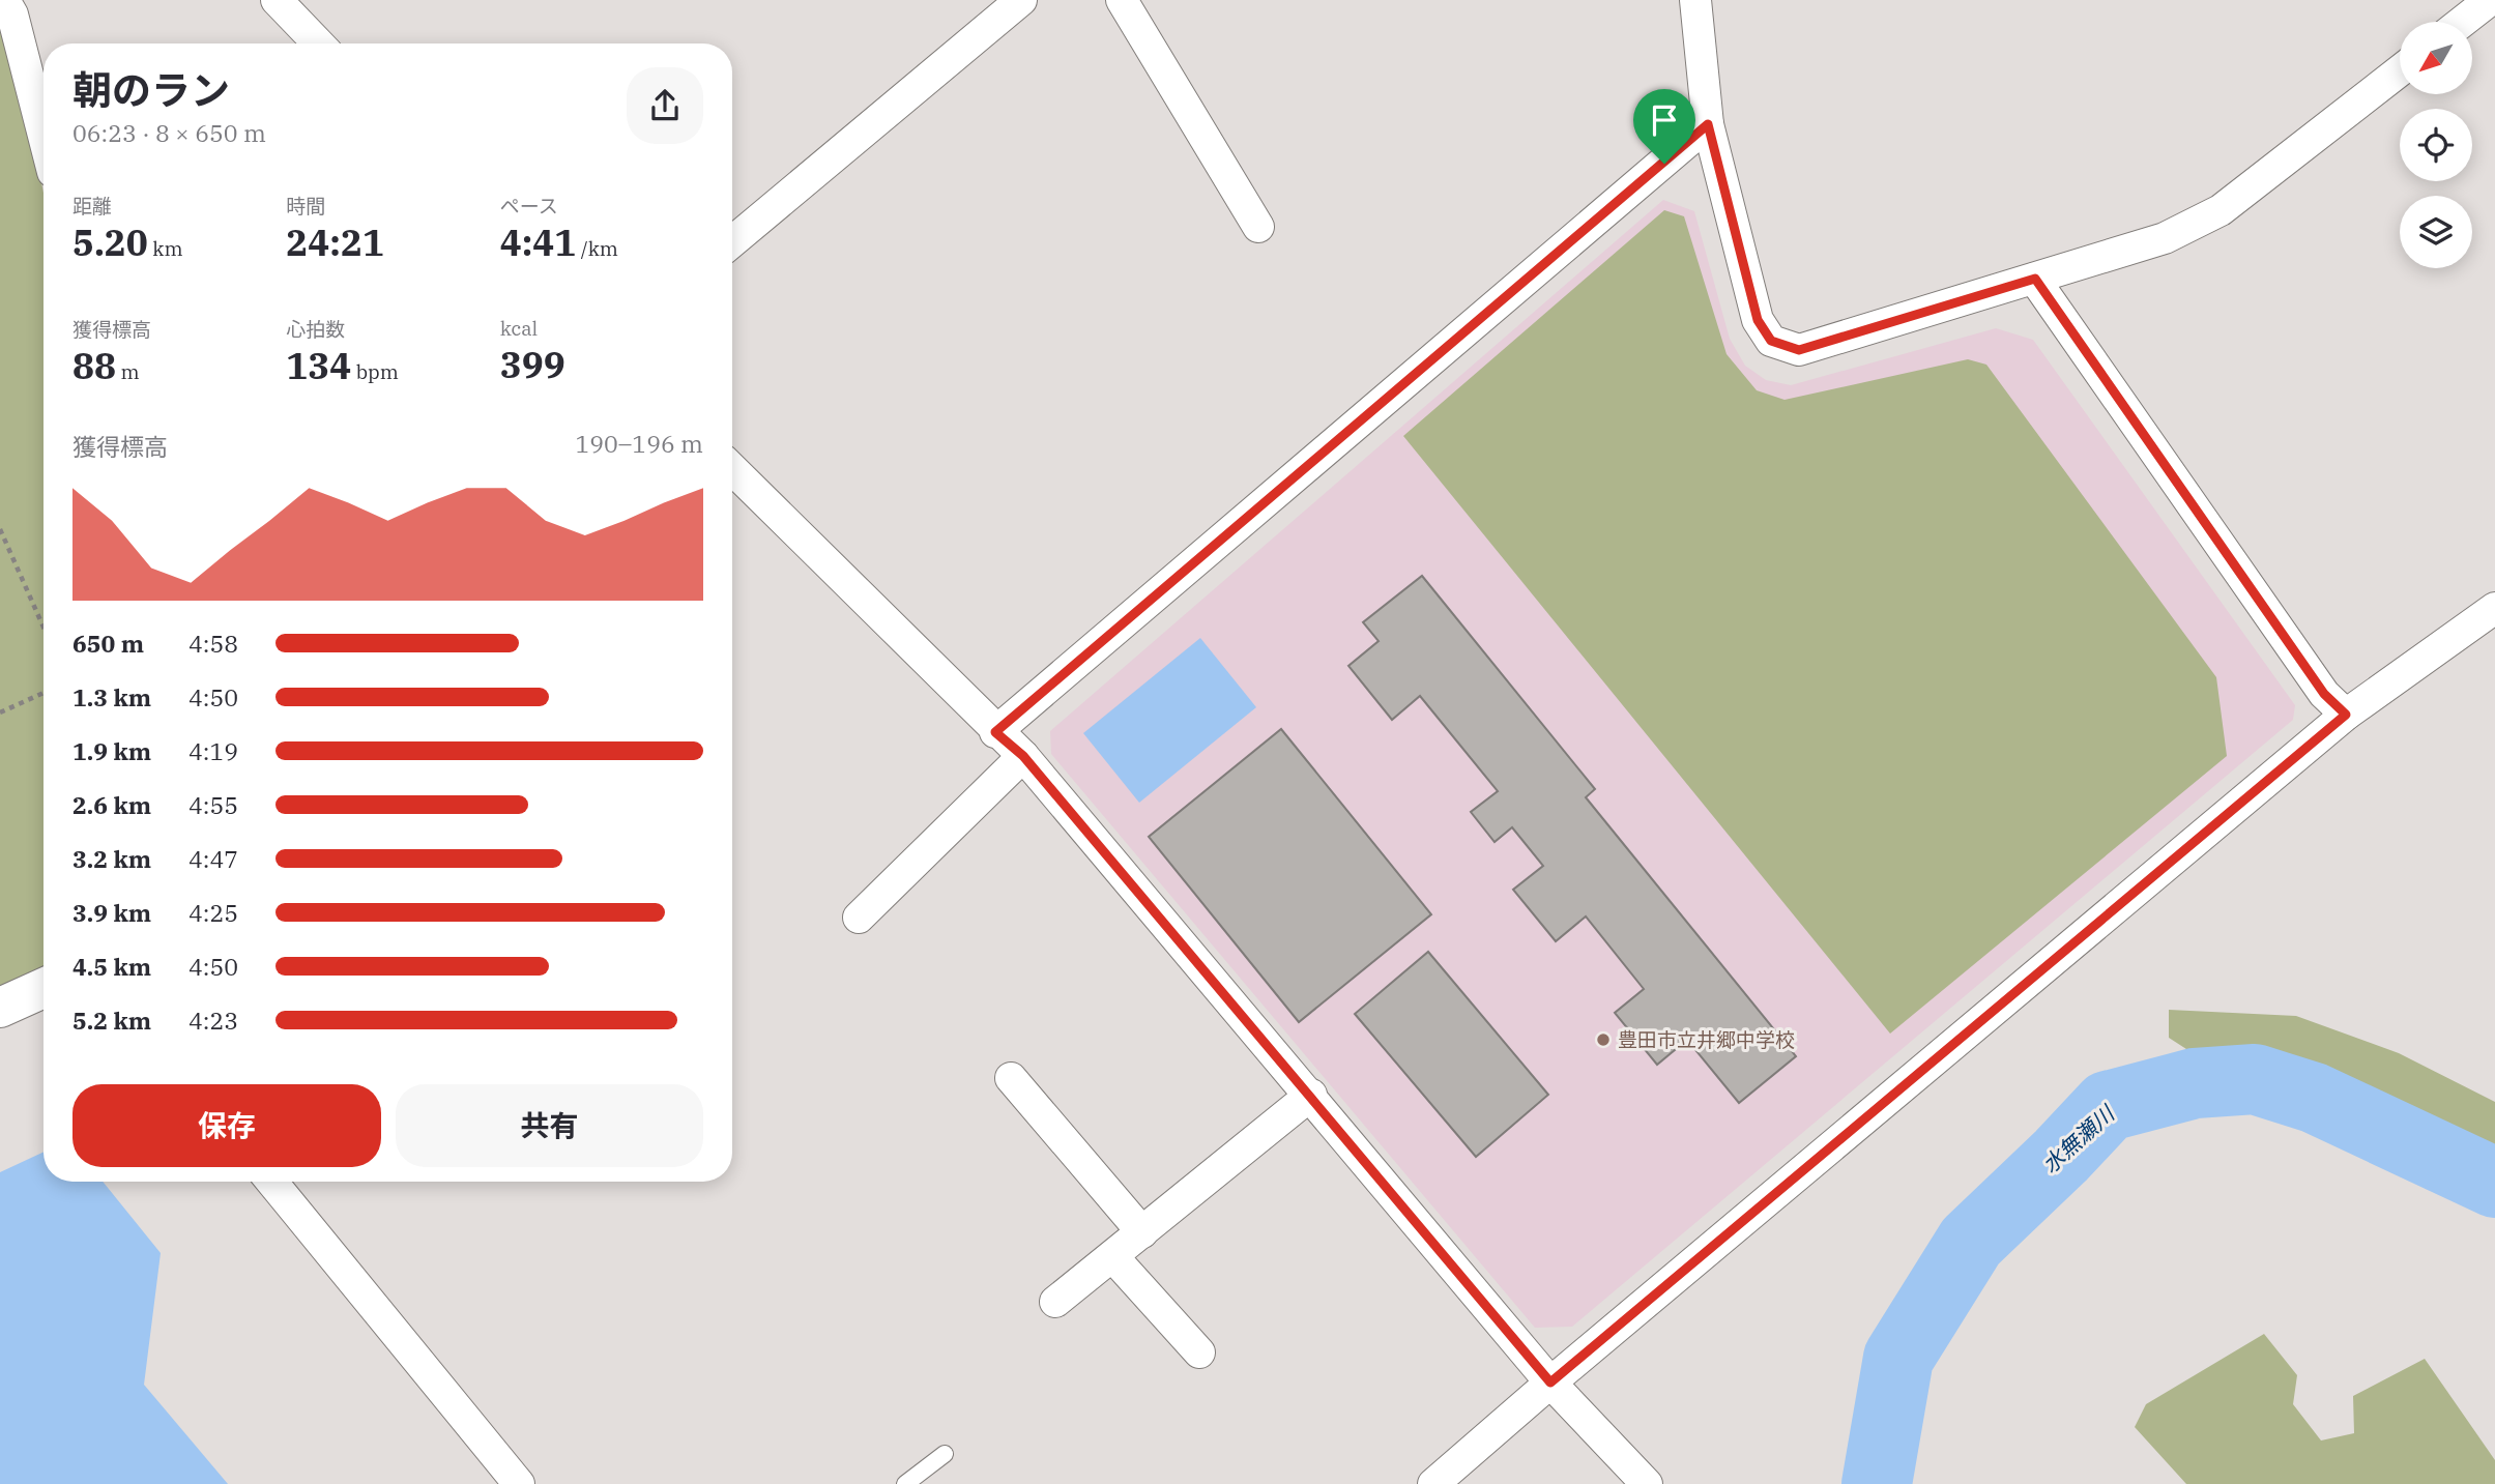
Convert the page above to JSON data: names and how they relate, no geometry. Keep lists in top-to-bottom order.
{
  "water": ["水無瀬川"],
  "places": ["豊田市立井郷中学校"],
  "north": "bottom left",
  "page": {
    "heading": ["朝のラン", "06:23 · 8 × 650 m"],
    "stats": [
      ["距離", "5.20 km"],
      ["時間", "24:21"],
      ["ペース", "4:41 /km"],
      ["獲得標高", "88 m"],
      ["心拍数", "134 bpm"],
      ["kcal", "399"]
    ],
    "chart": ["獲得標高", "190–196 m"],
    "list": [
      {
        "name": "650 m",
        "note": "4:58"
      },
      {
        "name": "1.3 km",
        "note": "4:50"
      },
      {
        "name": "1.9 km",
        "note": "4:19"
      },
      {
        "name": "2.6 km",
        "note": "4:55"
      },
      {
        "name": "3.2 km",
        "note": "4:47"
      },
      {
        "name": "3.9 km",
        "note": "4:25"
      },
      {
        "name": "4.5 km",
        "note": "4:50"
      },
      {
        "name": "5.2 km",
        "note": "4:23"
      }
    ],
    "buttons": ["保存", "共有"]
  }
}
